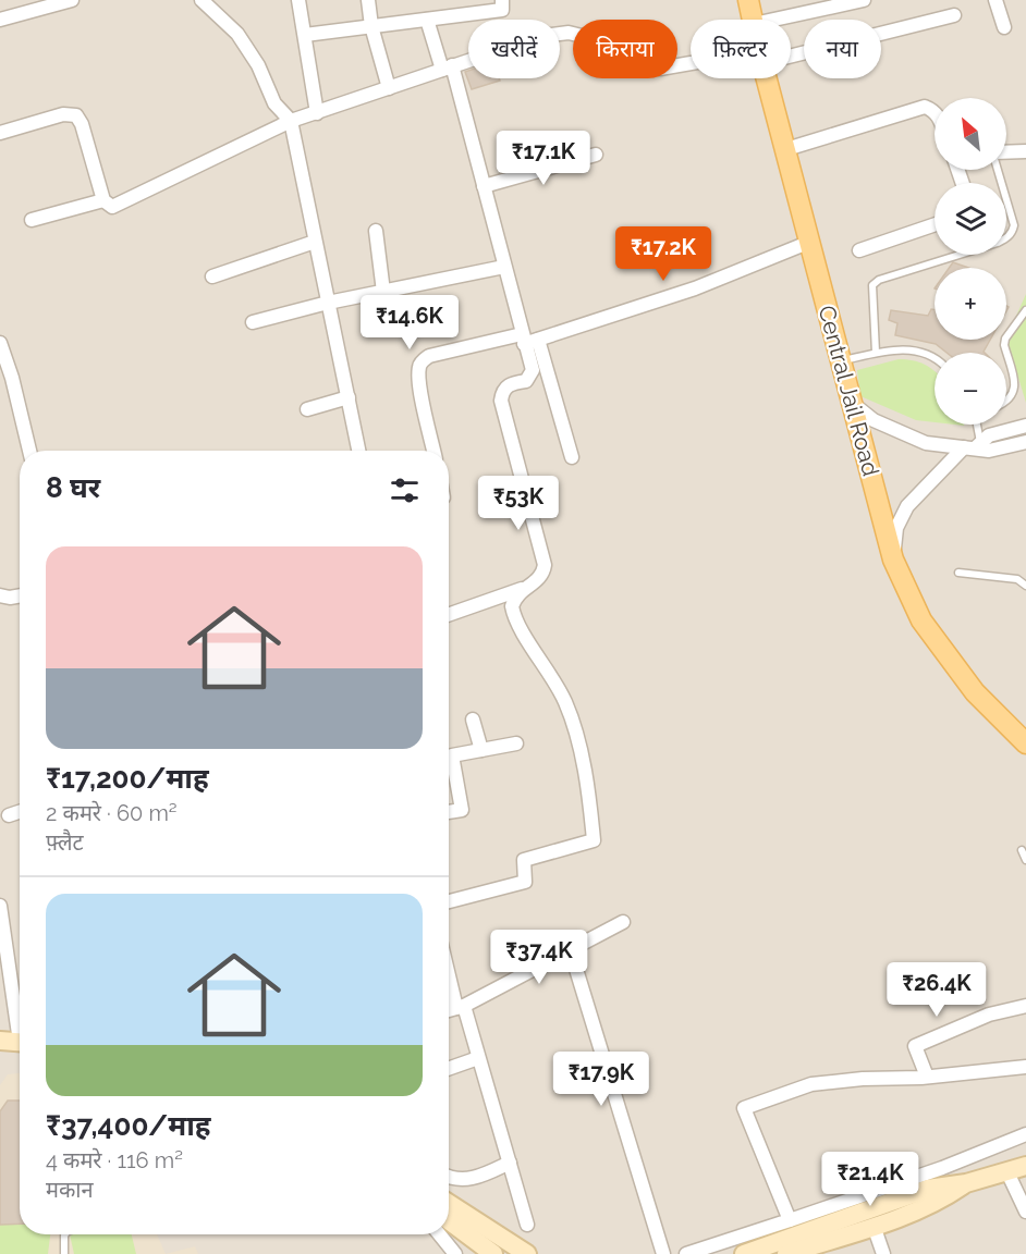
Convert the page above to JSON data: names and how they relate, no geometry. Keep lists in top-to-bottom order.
{
  "streets": {
    "main road": ["Central Jail Road"]
  },
  "north": "top left",
  "page": {
    "chip": [
      "खरीदें",
      "किराया",
      "फ़िल्टर",
      "नया"
    ],
    "map_buttons": ["+", "−"],
    "price": [
      "₹17.1K",
      "₹17.2K",
      "₹14.6K",
      "₹53K",
      "₹37.4K",
      "₹26.4K",
      "₹17.9K",
      "₹21.4K"
    ],
    "heading": "8 घर",
    "list": [
      {
        "name": "₹17,200/माह",
        "note": "2 कमरे · 60 m² · फ़्लैट"
      },
      {
        "name": "₹37,400/माह",
        "note": "4 कमरे · 116 m² · मकान"
      }
    ]
  }
}
